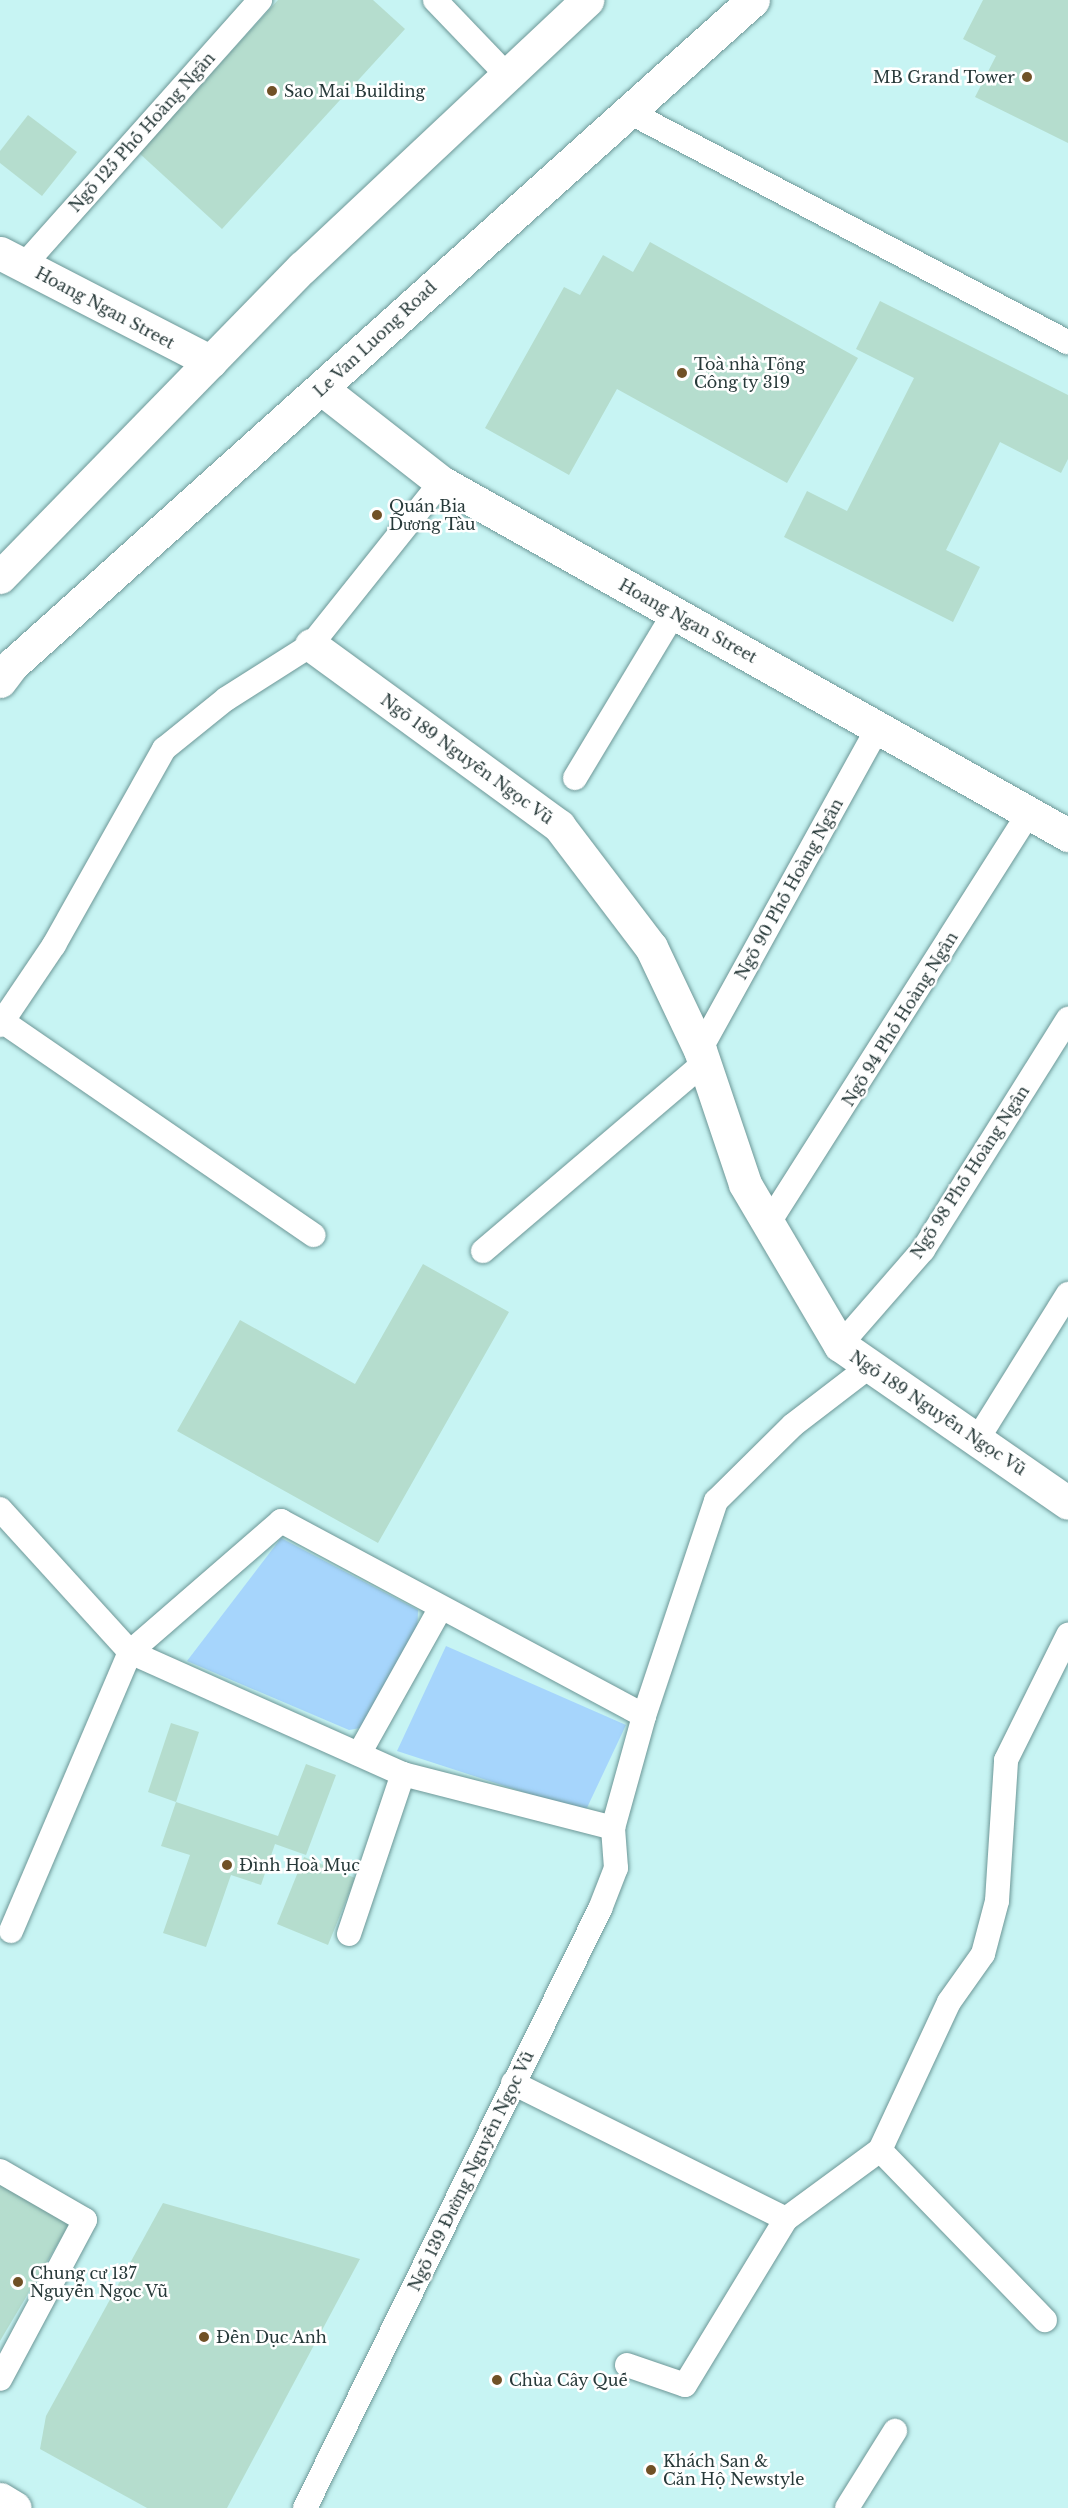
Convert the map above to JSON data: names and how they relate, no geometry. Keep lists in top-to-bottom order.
{
  "streets": {
    "street": ["Hoang Ngan Street", "Le Van Luong Road", "Ngõ 189 Nguyễn Ngọc Vũ"],
    "lane": [
      "Ngõ 125 Phố Hoàng Ngân",
      "Ngõ 90 Phố Hoàng Ngân",
      "Ngõ 94 Phố Hoàng Ngân",
      "Ngõ 98 Phố Hoàng Ngân",
      "Ngõ 139 Đường Nguyễn Ngọc Vũ"
    ]
  },
  "crossings": [
    ["Ngõ 125 Phố Hoàng Ngân", "Hoang Ngan Street"],
    ["Hoang Ngan Street", "Le Van Luong Road"],
    ["Hoang Ngan Street", "Ngõ 90 Phố Hoàng Ngân"],
    ["Hoang Ngan Street", "Ngõ 94 Phố Hoàng Ngân"],
    ["Ngõ 189 Nguyễn Ngọc Vũ", "Ngõ 90 Phố Hoàng Ngân"],
    ["Ngõ 189 Nguyễn Ngọc Vũ", "Ngõ 94 Phố Hoàng Ngân"],
    ["Ngõ 189 Nguyễn Ngọc Vũ", "Ngõ 98 Phố Hoàng Ngân"],
    ["Ngõ 189 Nguyễn Ngọc Vũ", "Ngõ 139 Đường Nguyễn Ngọc Vũ"]
  ],
  "places": [
    "MB Grand Tower",
    "Sao Mai Building",
    "Toà nhà Tổng Công ty 319",
    "Quán Bia Dương Tàu",
    "Đình Hoà Mục",
    "Chung cư 137 Nguyễn Ngọc Vũ",
    "Đền Dục Anh",
    "Chùa Cây Quế",
    "Khách Sạn & Căn Hộ Newstyle"
  ]
}
